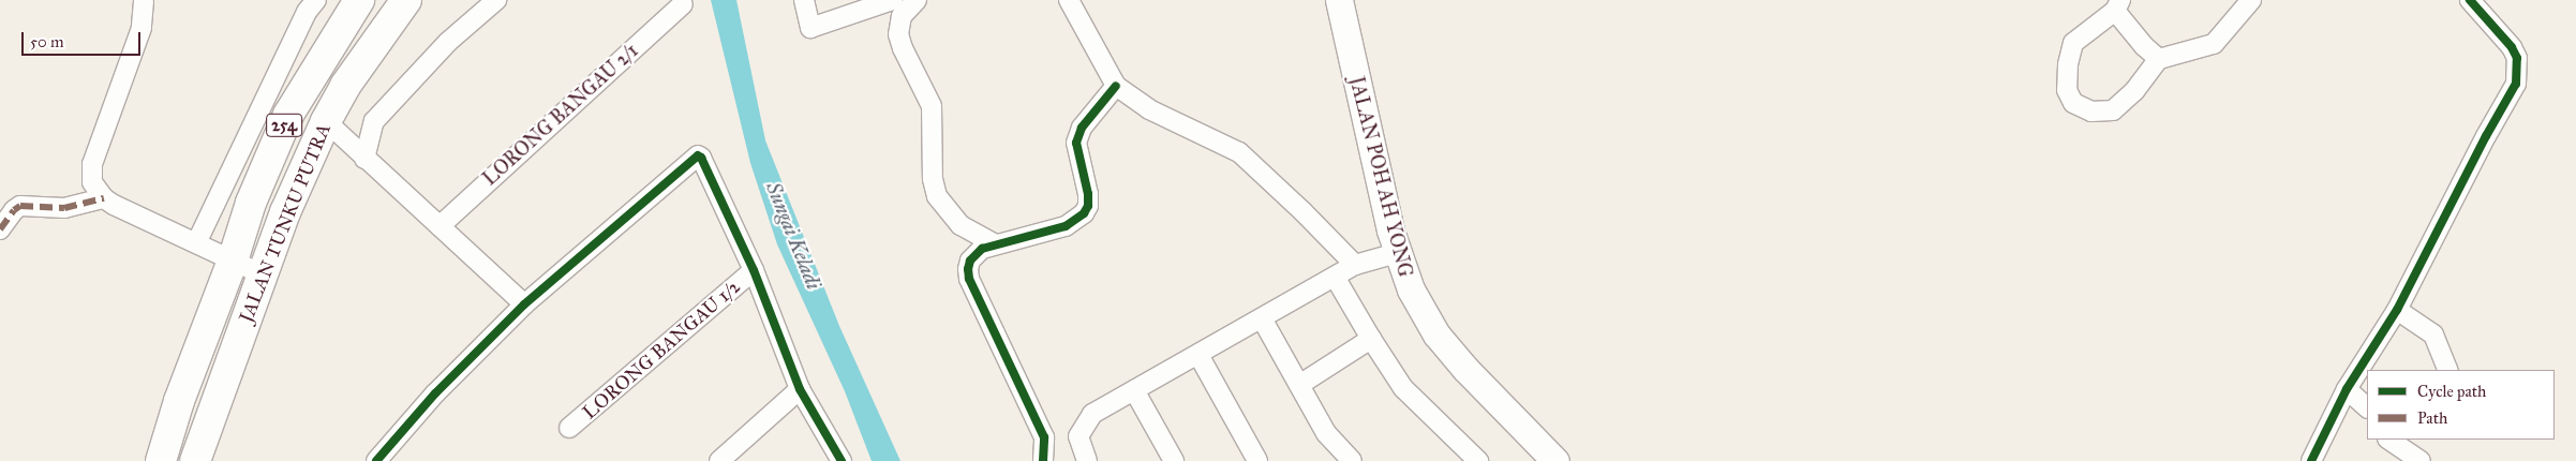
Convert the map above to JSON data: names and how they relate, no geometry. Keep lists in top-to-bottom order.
{
  "streets": {
    "main road": ["254", "JALAN POH AH YONG", "JALAN TUNKU PUTRA"],
    "street": ["LORONG BANGAU 2/1", "LORONG BANGAU 1/2"]
  },
  "water": ["Sungai Keladi"],
  "legend": ["Cycle path", "Path"],
  "scale_bar": "50 m"
}
